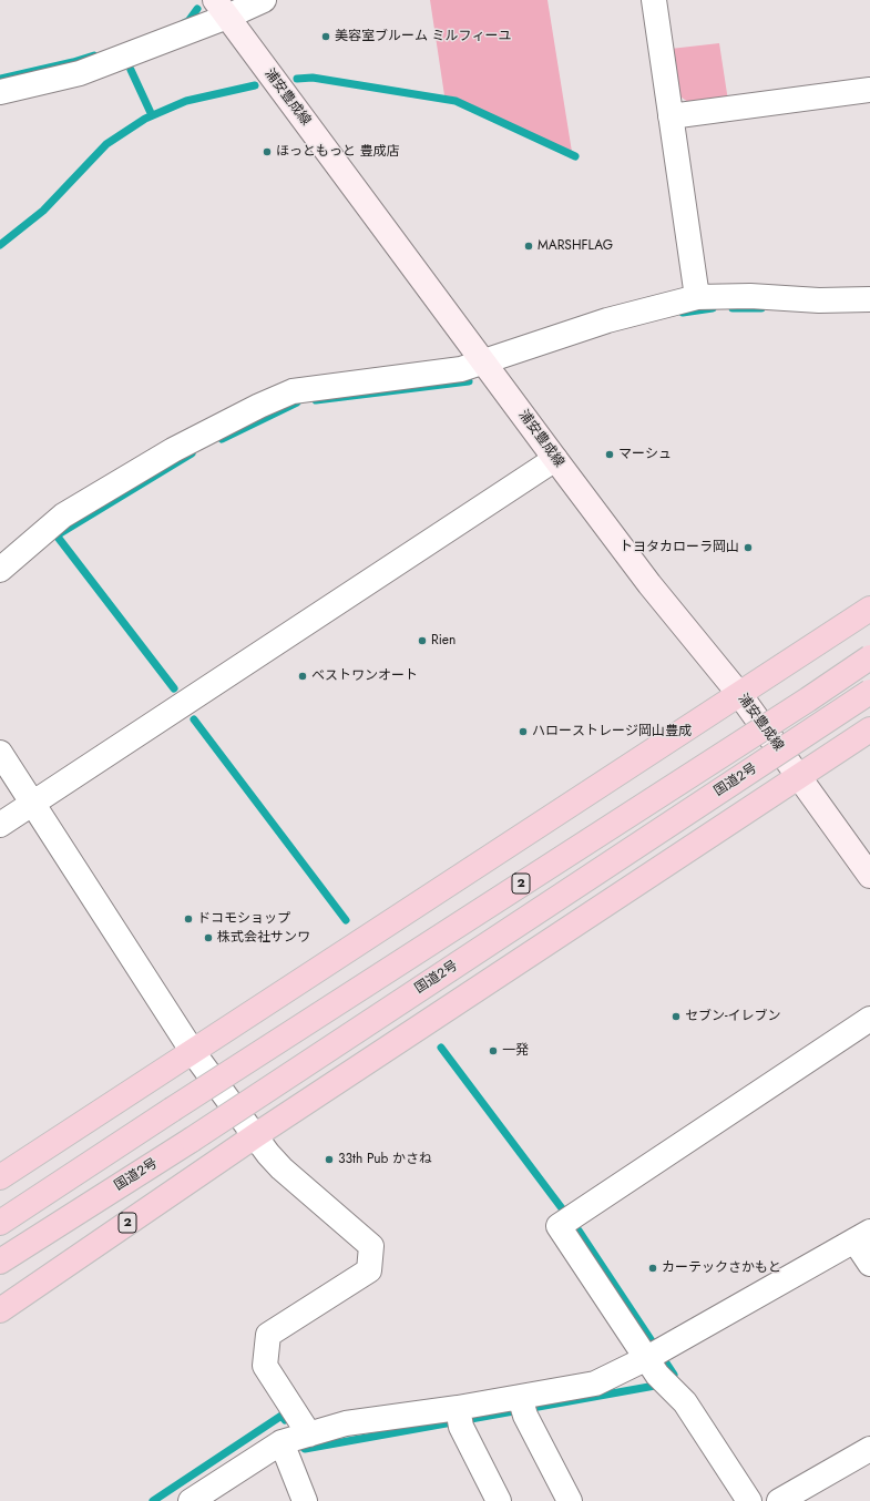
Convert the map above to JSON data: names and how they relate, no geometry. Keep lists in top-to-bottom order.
{
  "streets": {
    "highway": ["国道2号", "2"],
    "main road": ["浦安豊成線"]
  },
  "crossings": [
    ["浦安豊成線", "2"]
  ],
  "places": [
    "美容室ブルーム ミルフィーユ",
    "ほっともっと 豊成店",
    "MARSHFLAG",
    "マーシュ",
    "トヨタカローラ岡山",
    "Rien",
    "ベストワンオート",
    "ハローストレージ岡山豊成",
    "ドコモショップ",
    "株式会社サンワ",
    "セブン-イレブン",
    "一発",
    "33th Pub かさね",
    "カーテックさかもと"
  ]
}
